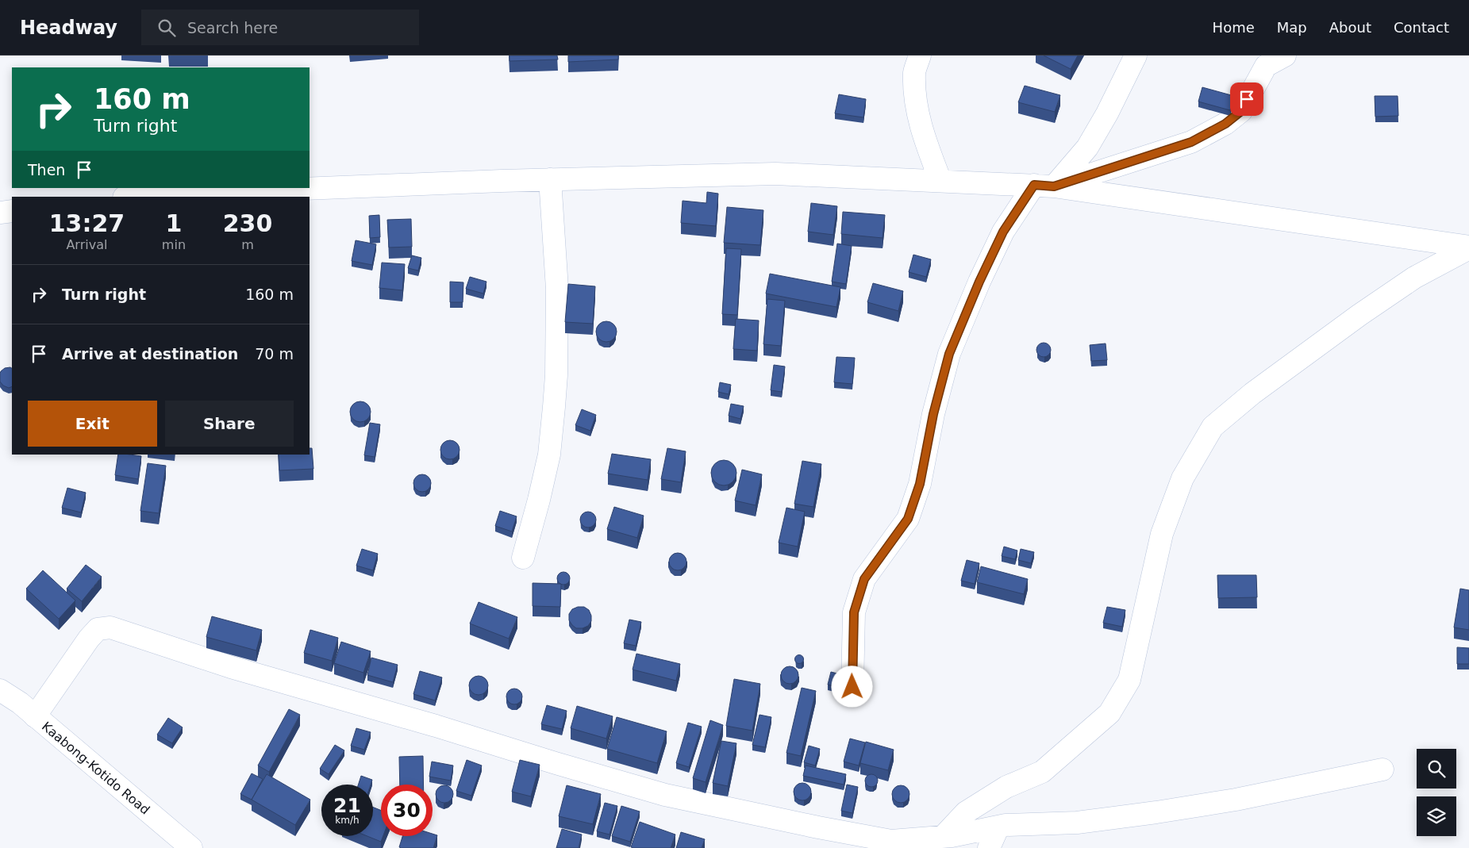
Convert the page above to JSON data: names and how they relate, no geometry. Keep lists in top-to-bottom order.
{
  "streets": {
    "street": ["Kaabong-Kotido Road"]
  },
  "page": {
    "header": "Headway",
    "search": "Search here",
    "nav": [
      "Home",
      "Map",
      "About",
      "Contact"
    ],
    "turn": ["160 m", "Turn right"],
    "then": "Then",
    "eta": [
      "13:27",
      "Arrival",
      "1",
      "min",
      "230",
      "m"
    ],
    "list": [
      {
        "name": "Turn right",
        "value": "160 m"
      },
      {
        "name": "Arrive at destination",
        "value": "70 m"
      }
    ],
    "buttons": ["Exit", "Share"],
    "speed": "21 km/h",
    "limit": "30"
  }
}
